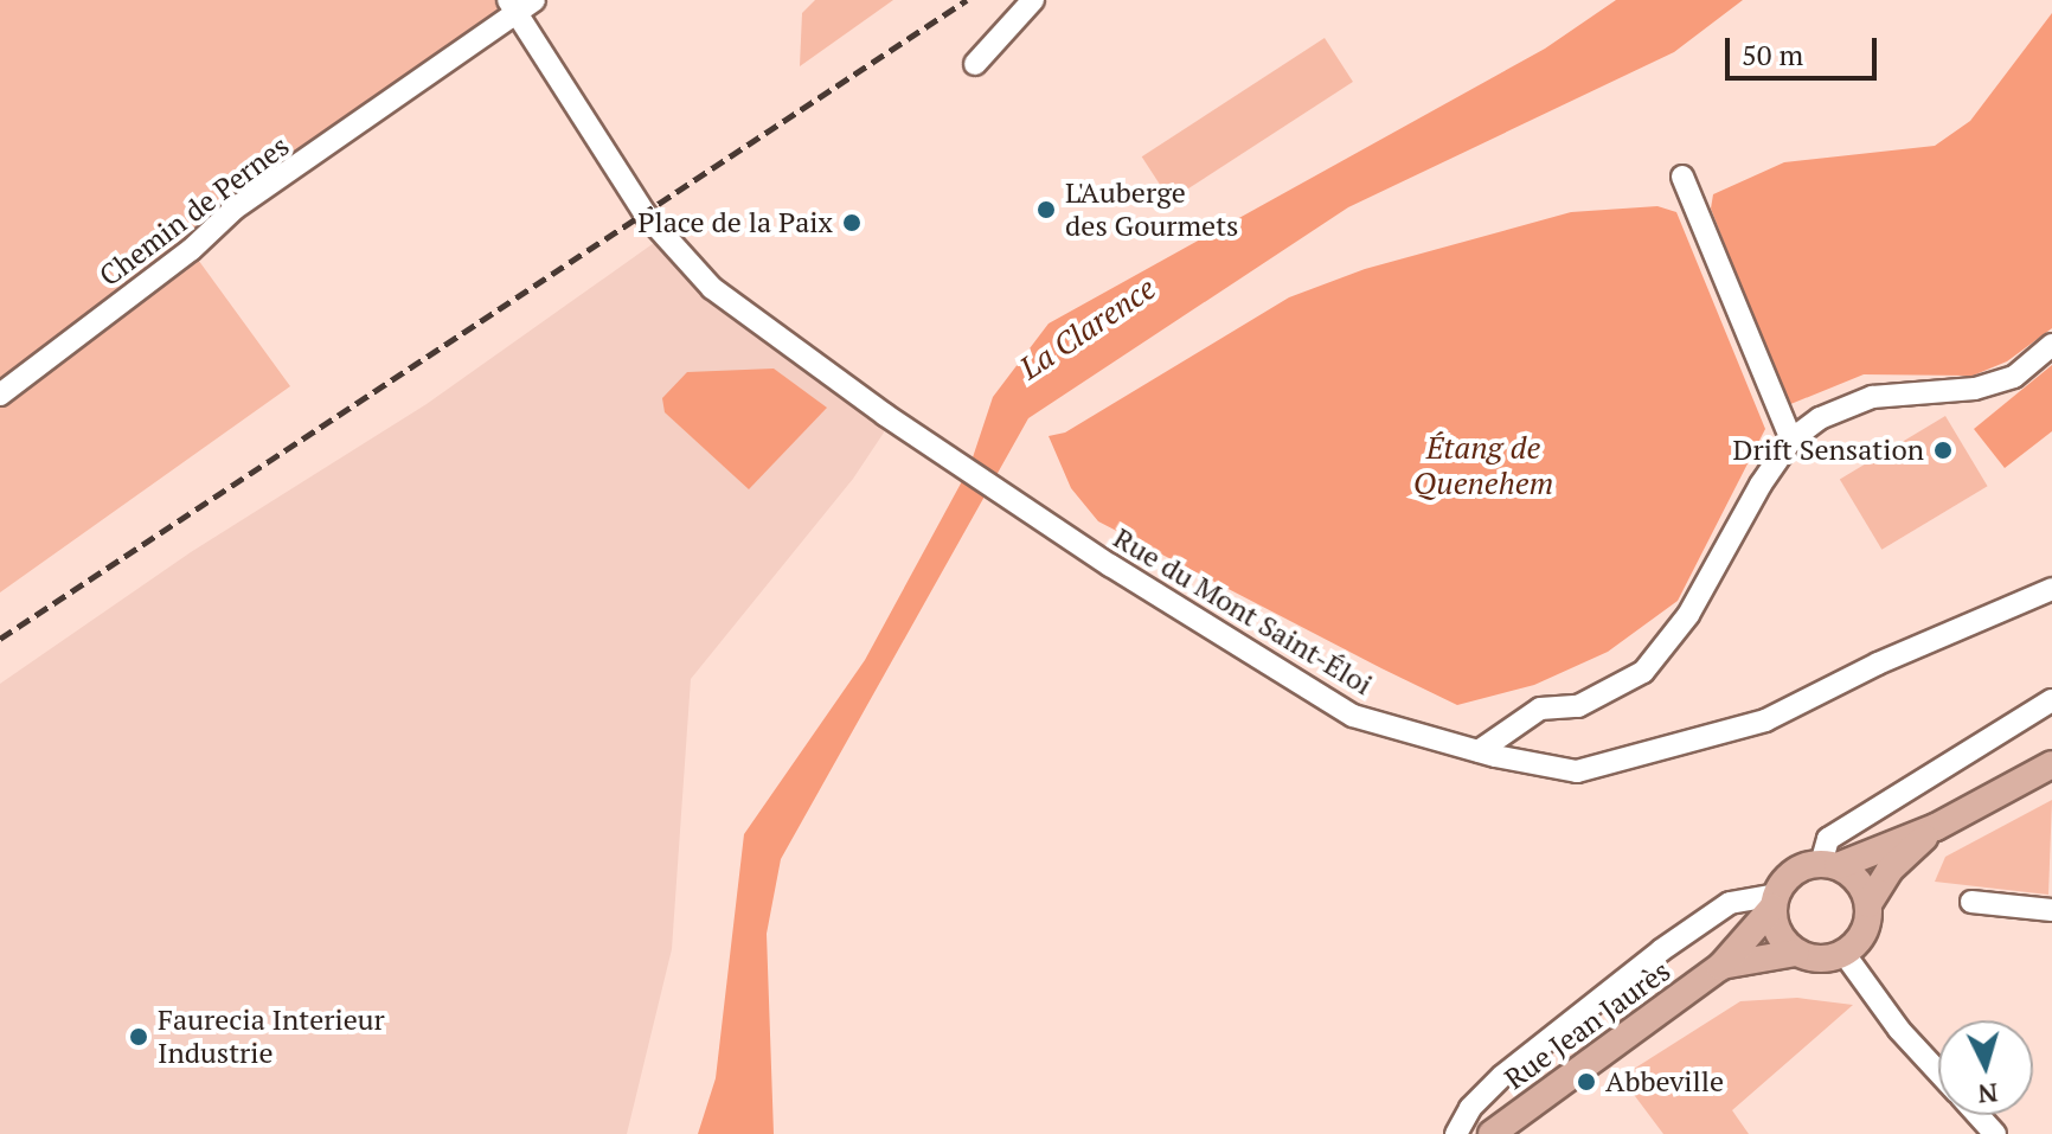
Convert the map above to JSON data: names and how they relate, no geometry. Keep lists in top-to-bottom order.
{
  "streets": {
    "main road": ["Rue Jean Jaurès"],
    "street": ["Chemin de Pernes", "Rue du Mont Saint-Éloi"]
  },
  "crossings": [
    ["Chemin de Pernes", "Rue du Mont Saint-Éloi"]
  ],
  "water": ["La Clarence", "Étang de Quenehem"],
  "places": [
    "L'Auberge des Gourmets",
    "Place de la Paix",
    "Drift Sensation",
    "Faurecia Interieur Industrie",
    "Abbeville"
  ],
  "scale_bar": "50 m",
  "north": "bottom"
}
